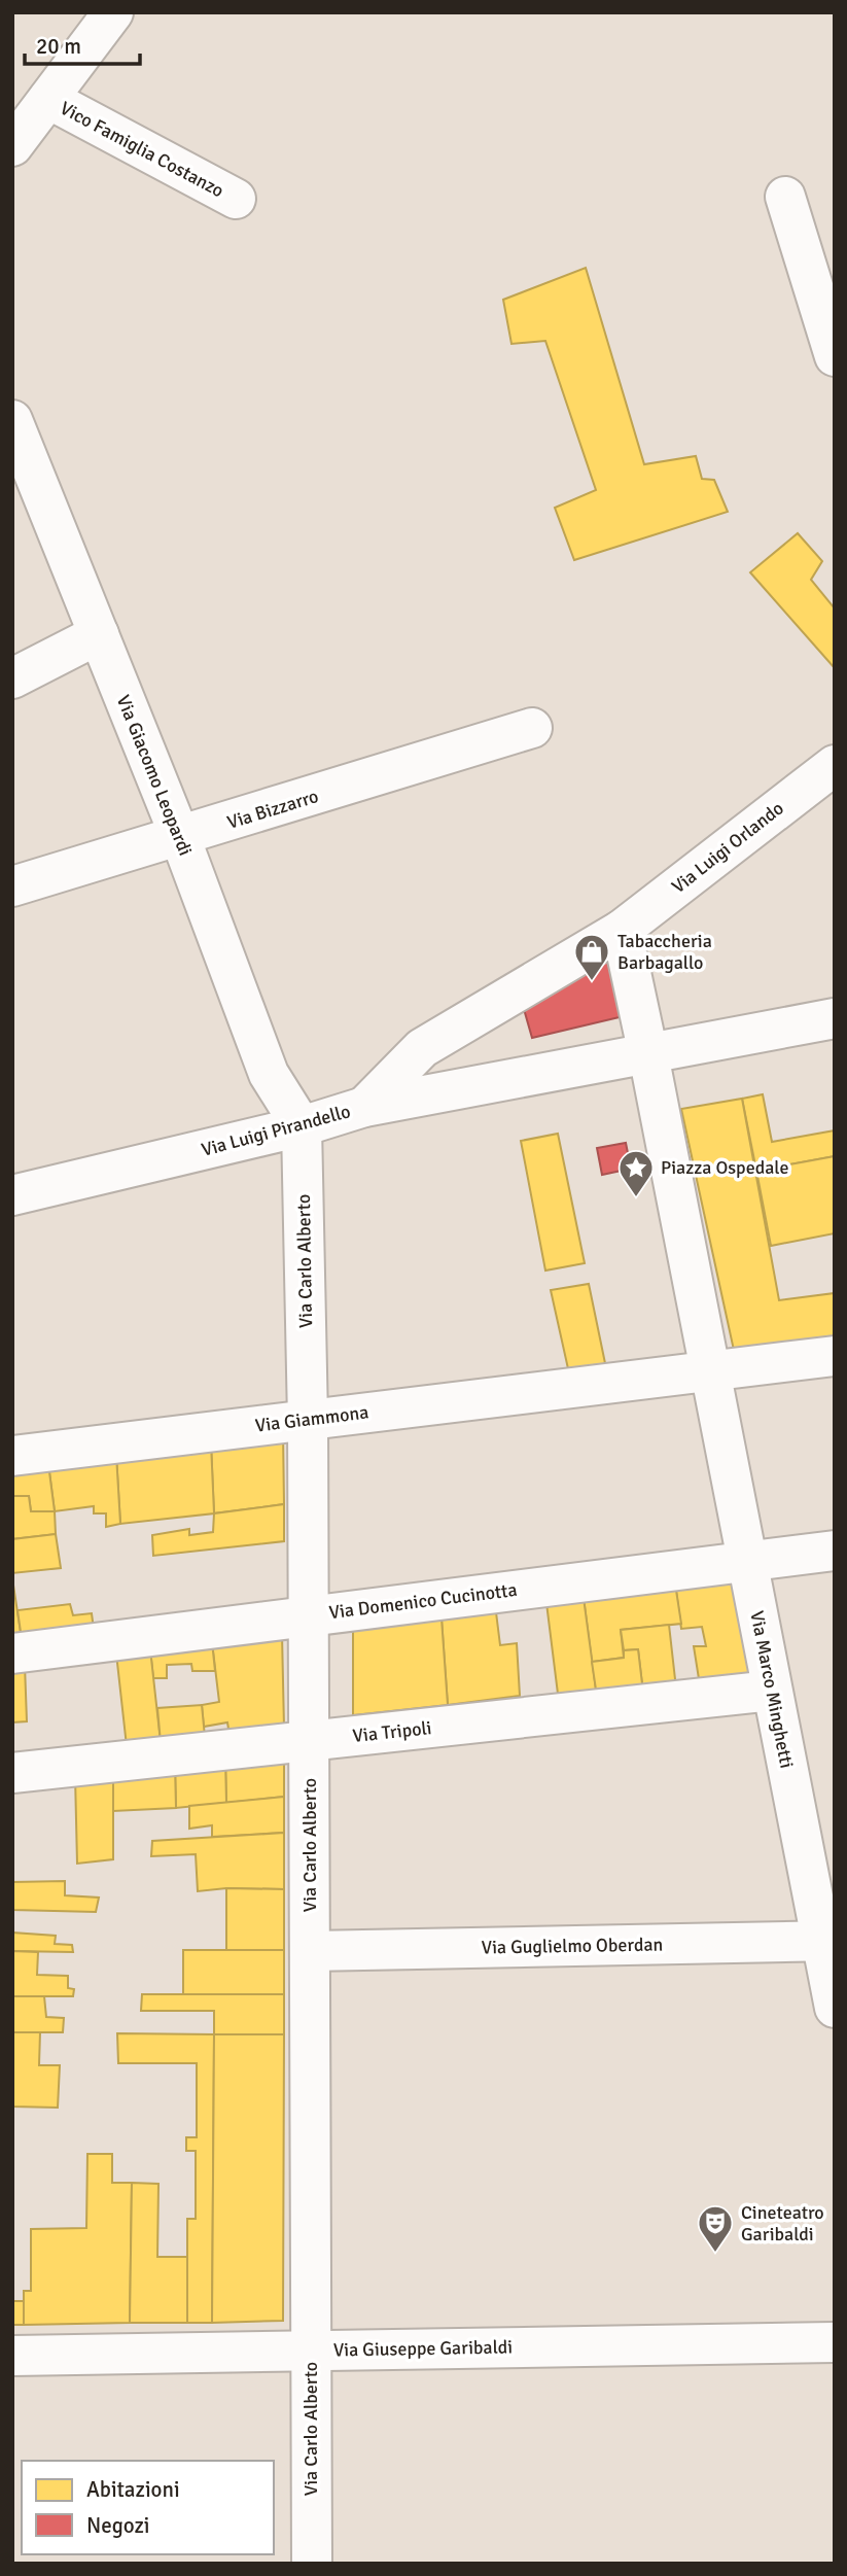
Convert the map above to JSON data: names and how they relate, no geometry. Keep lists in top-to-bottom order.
{
  "streets": {
    "street": [
      "Vico Famiglia Costanzo",
      "Via Giacomo Leopardi",
      "Via Bizzarro",
      "Via Luigi Orlando",
      "Via Luigi Pirandello",
      "Via Carlo Alberto",
      "Via Giammona",
      "Via Domenico Cucinotta",
      "Via Marco Minghetti",
      "Via Tripoli",
      "Via Guglielmo Oberdan",
      "Via Giuseppe Garibaldi"
    ]
  },
  "crossings": [
    ["Via Giacomo Leopardi", "Via Bizzarro"],
    ["Via Giacomo Leopardi", "Via Luigi Pirandello"],
    ["Via Giacomo Leopardi", "Via Carlo Alberto"],
    ["Via Luigi Orlando", "Via Luigi Pirandello"],
    ["Via Luigi Orlando", "Via Marco Minghetti"],
    ["Via Luigi Pirandello", "Via Carlo Alberto"],
    ["Via Luigi Pirandello", "Via Marco Minghetti"],
    ["Via Carlo Alberto", "Via Giammona"],
    ["Via Carlo Alberto", "Via Domenico Cucinotta"],
    ["Via Carlo Alberto", "Via Tripoli"],
    ["Via Carlo Alberto", "Via Guglielmo Oberdan"],
    ["Via Carlo Alberto", "Via Giuseppe Garibaldi"],
    ["Via Giammona", "Via Marco Minghetti"],
    ["Via Domenico Cucinotta", "Via Marco Minghetti"],
    ["Via Marco Minghetti", "Via Tripoli"],
    ["Via Marco Minghetti", "Via Guglielmo Oberdan"]
  ],
  "places": {
    "shop": ["Tabaccheria Barbagallo"],
    "place": ["Piazza Ospedale"],
    "theatre": ["Cineteatro Garibaldi"]
  },
  "legend": ["Abitazioni", "Negozi"],
  "scale_bar": "20 m"
}
